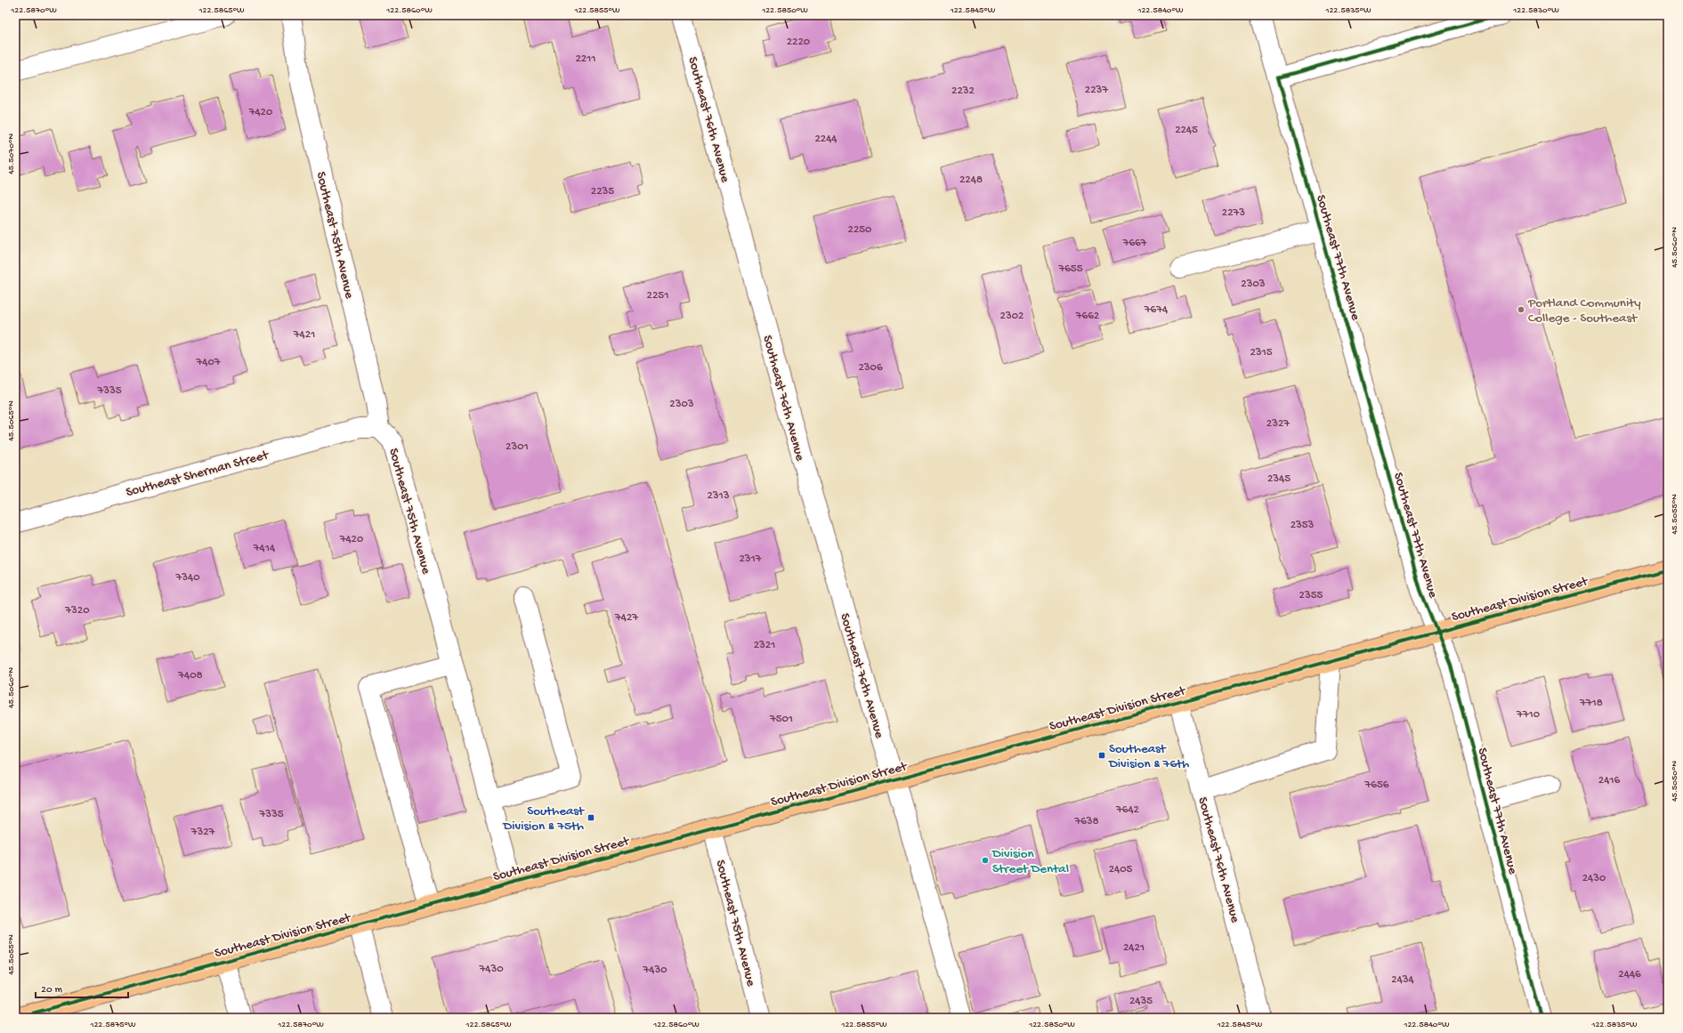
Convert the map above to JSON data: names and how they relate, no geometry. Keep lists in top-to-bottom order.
{
  "streets": {
    "main road": ["Southeast Division Street"],
    "street": [
      "Southeast 76th Avenue",
      "Southeast 75th Avenue",
      "Southeast 77th Avenue",
      "Southeast Sherman Street"
    ]
  },
  "crossings": [
    ["Southeast 76th Avenue", "Southeast Division Street"],
    ["Southeast 75th Avenue", "Southeast Sherman Street"],
    ["Southeast 75th Avenue", "Southeast Division Street"],
    ["Southeast 77th Avenue", "Southeast Division Street"]
  ],
  "places": {
    "other": ["Portland Community College - Southeast", "Division Street Dental"],
    "transit": ["Southeast Division & 76th", "Southeast Division & 75th"]
  },
  "house_numbers": [
    "2220",
    "2211",
    "2237",
    "2232",
    "7420",
    "2245",
    "2244",
    "2248",
    "2235",
    "2273",
    "2250",
    "7667",
    "7655",
    "2303",
    "2251",
    "7674",
    "2302",
    "7662",
    "7421",
    "2315",
    "7407",
    "2306",
    "7335",
    "2303",
    "2327",
    "2301",
    "2345",
    "2313",
    "2353",
    "7420",
    "7414",
    "2317",
    "7340",
    "2355",
    "7320",
    "7427",
    "2321",
    "7408",
    "7718",
    "7710",
    "7501",
    "2416",
    "7656",
    "7642",
    "7335",
    "7638",
    "7327",
    "2405",
    "2430",
    "2421",
    "7430",
    "7430",
    "2446",
    "2434",
    "2435"
  ],
  "scale_bar": "20 m",
  "coordinates": [
    "122.5870°W",
    "122.5865°W",
    "122.5860°W",
    "122.5855°W",
    "122.5850°W",
    "122.5845°W",
    "122.5840°W",
    "122.5835°W",
    "122.5830°W",
    "45.5070°N",
    "45.5060°N",
    "45.5065°N",
    "45.5055°N",
    "45.5050°N",
    "122.5875°W"
  ]
}
